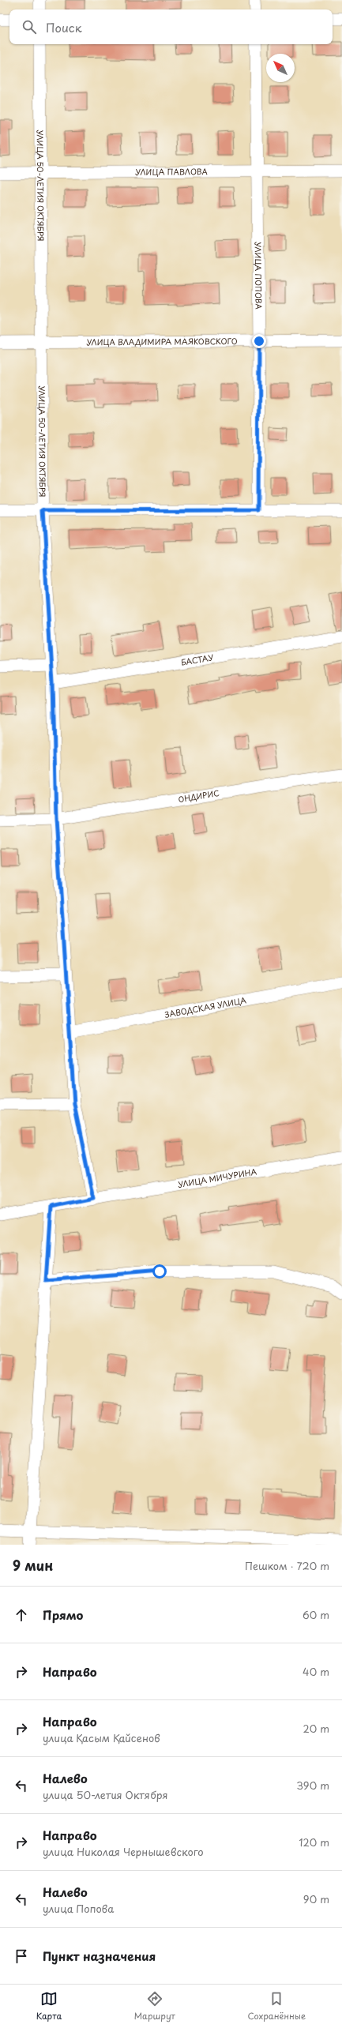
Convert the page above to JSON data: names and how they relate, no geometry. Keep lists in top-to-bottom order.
{
  "streets": {
    "street": [
      "УЛИЦА ПАВЛОВА",
      "УЛИЦА 50-ЛЕТИЯ ОКТЯБРЯ",
      "УЛИЦА ПОПОВА",
      "УЛИЦА ВЛАДИМИРА МАЯКОВСКОГО",
      "БАСТАУ",
      "ОНДИРИС",
      "ЗАВОДСКАЯ УЛИЦА",
      "УЛИЦА МИЧУРИНА"
    ]
  },
  "crossings": [
    ["УЛИЦА ПАВЛОВА", "УЛИЦА 50-ЛЕТИЯ ОКТЯБРЯ"],
    ["УЛИЦА ПАВЛОВА", "УЛИЦА ПОПОВА"],
    ["УЛИЦА 50-ЛЕТИЯ ОКТЯБРЯ", "УЛИЦА ВЛАДИМИРА МАЯКОВСКОГО"],
    ["УЛИЦА 50-ЛЕТИЯ ОКТЯБРЯ", "БАСТАУ"],
    ["УЛИЦА 50-ЛЕТИЯ ОКТЯБРЯ", "ОНДИРИС"],
    ["УЛИЦА 50-ЛЕТИЯ ОКТЯБРЯ", "ЗАВОДСКАЯ УЛИЦА"],
    ["УЛИЦА 50-ЛЕТИЯ ОКТЯБРЯ", "УЛИЦА МИЧУРИНА"],
    ["УЛИЦА ПОПОВА", "УЛИЦА ВЛАДИМИРА МАЯКОВСКОГО"]
  ],
  "north": "top left",
  "page": {
    "search": "Поиск",
    "heading": ["9 мин", "Пешком · 720 m"],
    "list": [
      ["Прямо", "60 m"],
      ["Направо", "40 m"],
      ["Направо", "улица Қасым Қайсенов", "20 m"],
      ["Налево", "улица 50-летия Октября", "390 m"],
      ["Направо", "улица Николая Чернышевского", "120 m"],
      ["Налево", "улица Попова", "90 m"],
      "Пункт назначения"
    ],
    "nav": ["Карта", "Маршрут", "Сохранённые"]
  }
}
